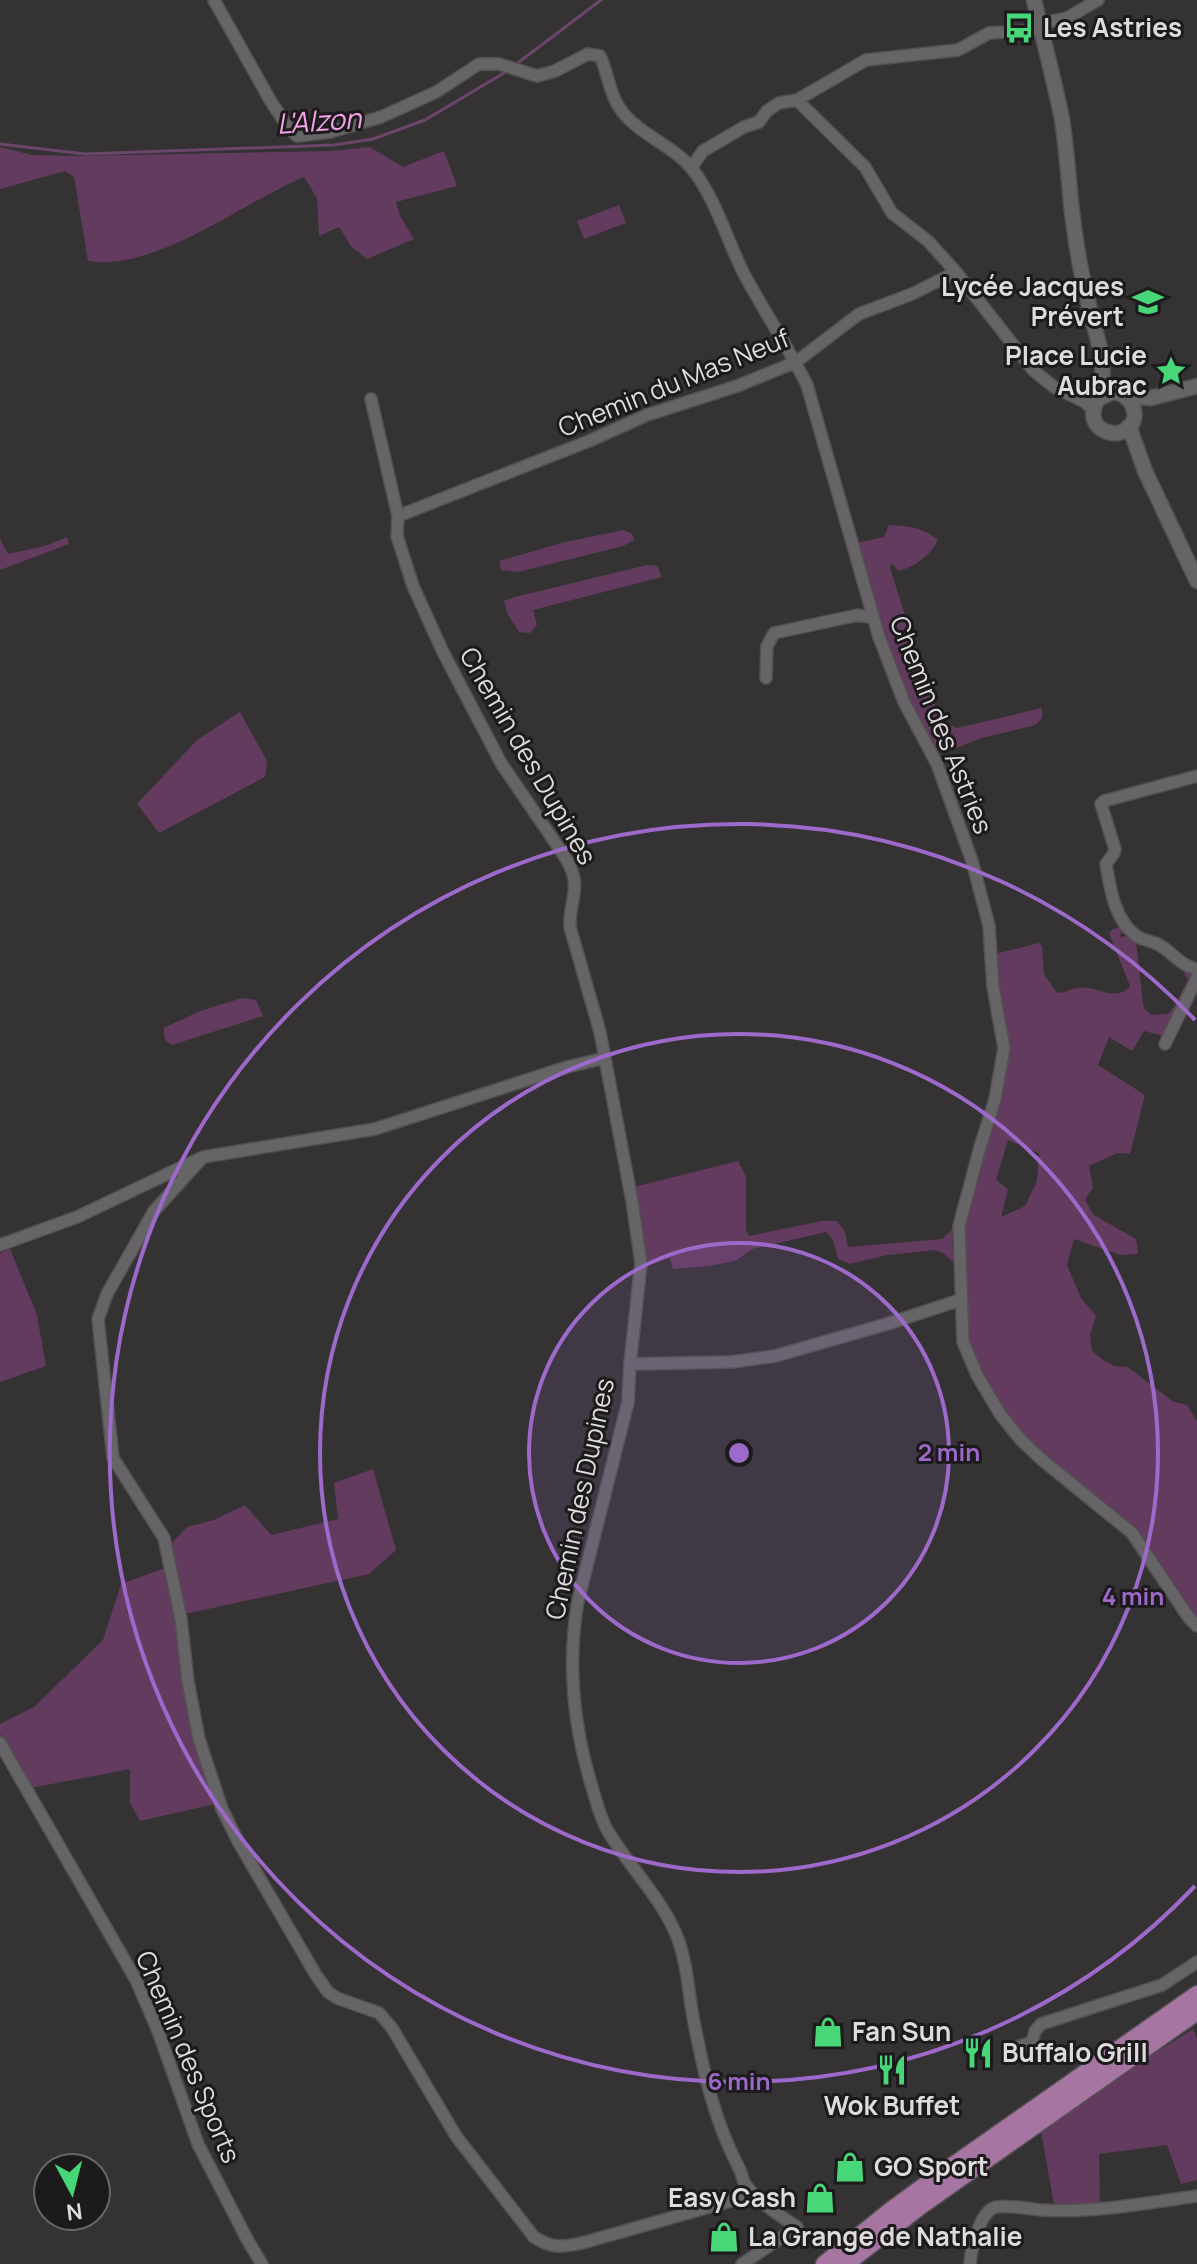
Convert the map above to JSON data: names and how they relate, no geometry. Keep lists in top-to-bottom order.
{
  "streets": {
    "street": [
      "Chemin du Mas Neuf",
      "Chemin des Astries",
      "Chemin des Dupines",
      "Chemin des Sports"
    ]
  },
  "crossings": [
    ["Chemin du Mas Neuf", "Chemin des Astries"],
    ["Chemin du Mas Neuf", "Chemin des Dupines"]
  ],
  "water": ["L'Alzon"],
  "places": {
    "bus stop": ["Les Astries"],
    "school or university": ["Lycée Jacques Prévert"],
    "place": ["Place Lucie Aubrac"],
    "shop": [
      "Fan Sun",
      "GO Sport",
      "Easy Cash",
      "La Grange de Nathalie"
    ],
    "restaurant": ["Buffalo Grill", "Wok Buffet"]
  },
  "north": "bottom",
  "rings": ["2 min", "4 min", "6 min"]
}
